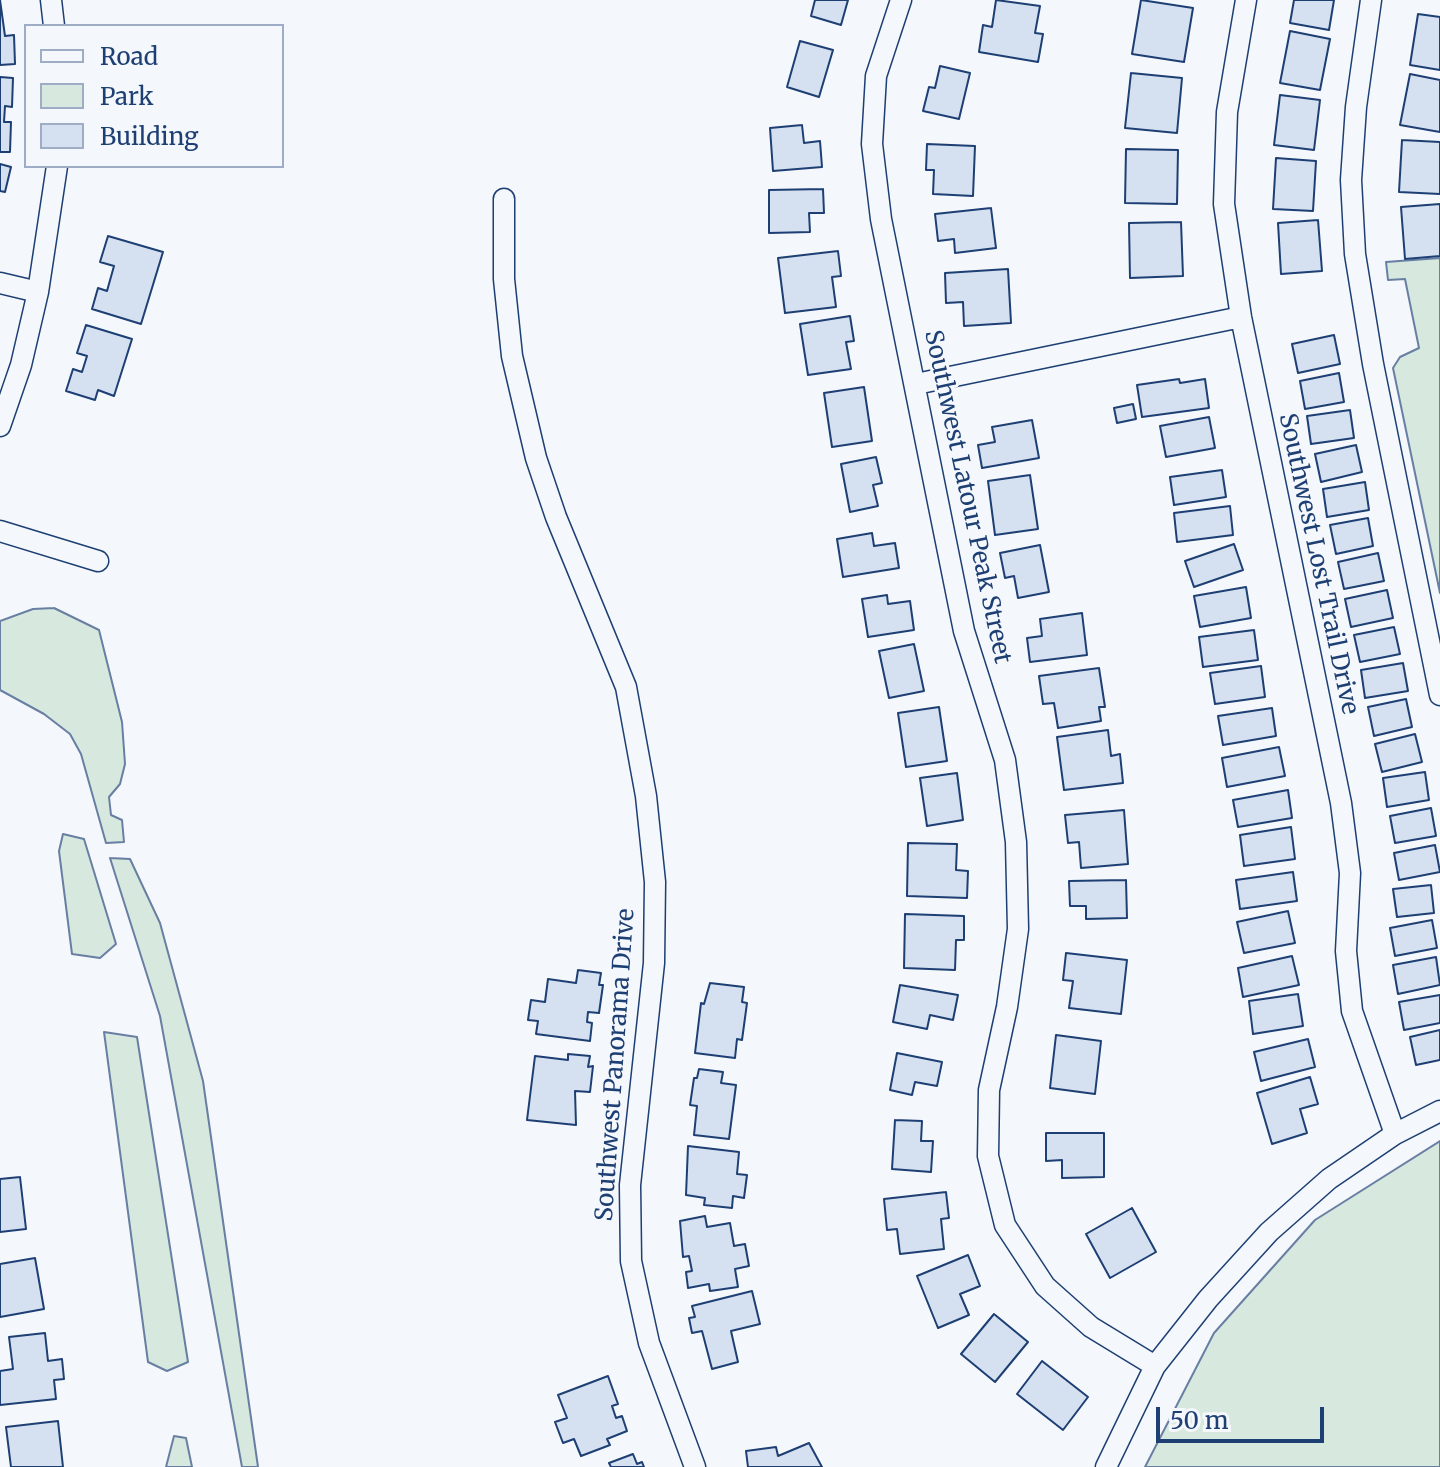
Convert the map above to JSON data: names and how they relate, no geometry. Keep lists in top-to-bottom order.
{
  "streets": {
    "street": ["Southwest Latour Peak Street", "Southwest Lost Trail Drive", "Southwest Panorama Drive"]
  },
  "legend": ["Road", "Park", "Building"],
  "scale_bar": "50 m"
}
